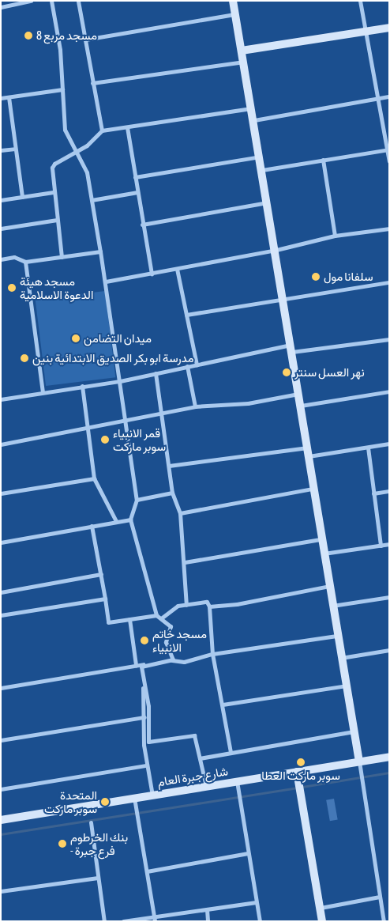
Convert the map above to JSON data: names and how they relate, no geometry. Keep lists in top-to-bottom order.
{
  "streets": {
    "street": ["شارع جبرة العام"]
  },
  "places": [
    "مسجد مربع 8",
    "سلفانا مول",
    "مسجد هيئة الدعوة الاسلامية",
    "ميدان التضامن",
    "مدرسة ابو بكر الصديق الابتدائية بنين",
    "نهر العسل سنتر",
    "قمر الانبياء سوبر ماركت",
    "مسجد خاتم الانبياء",
    "سوبر ماركت العطا",
    "المتحدة سوبر ماركت",
    "بنك الخرطوم - فرع جبرة"
  ]
}
